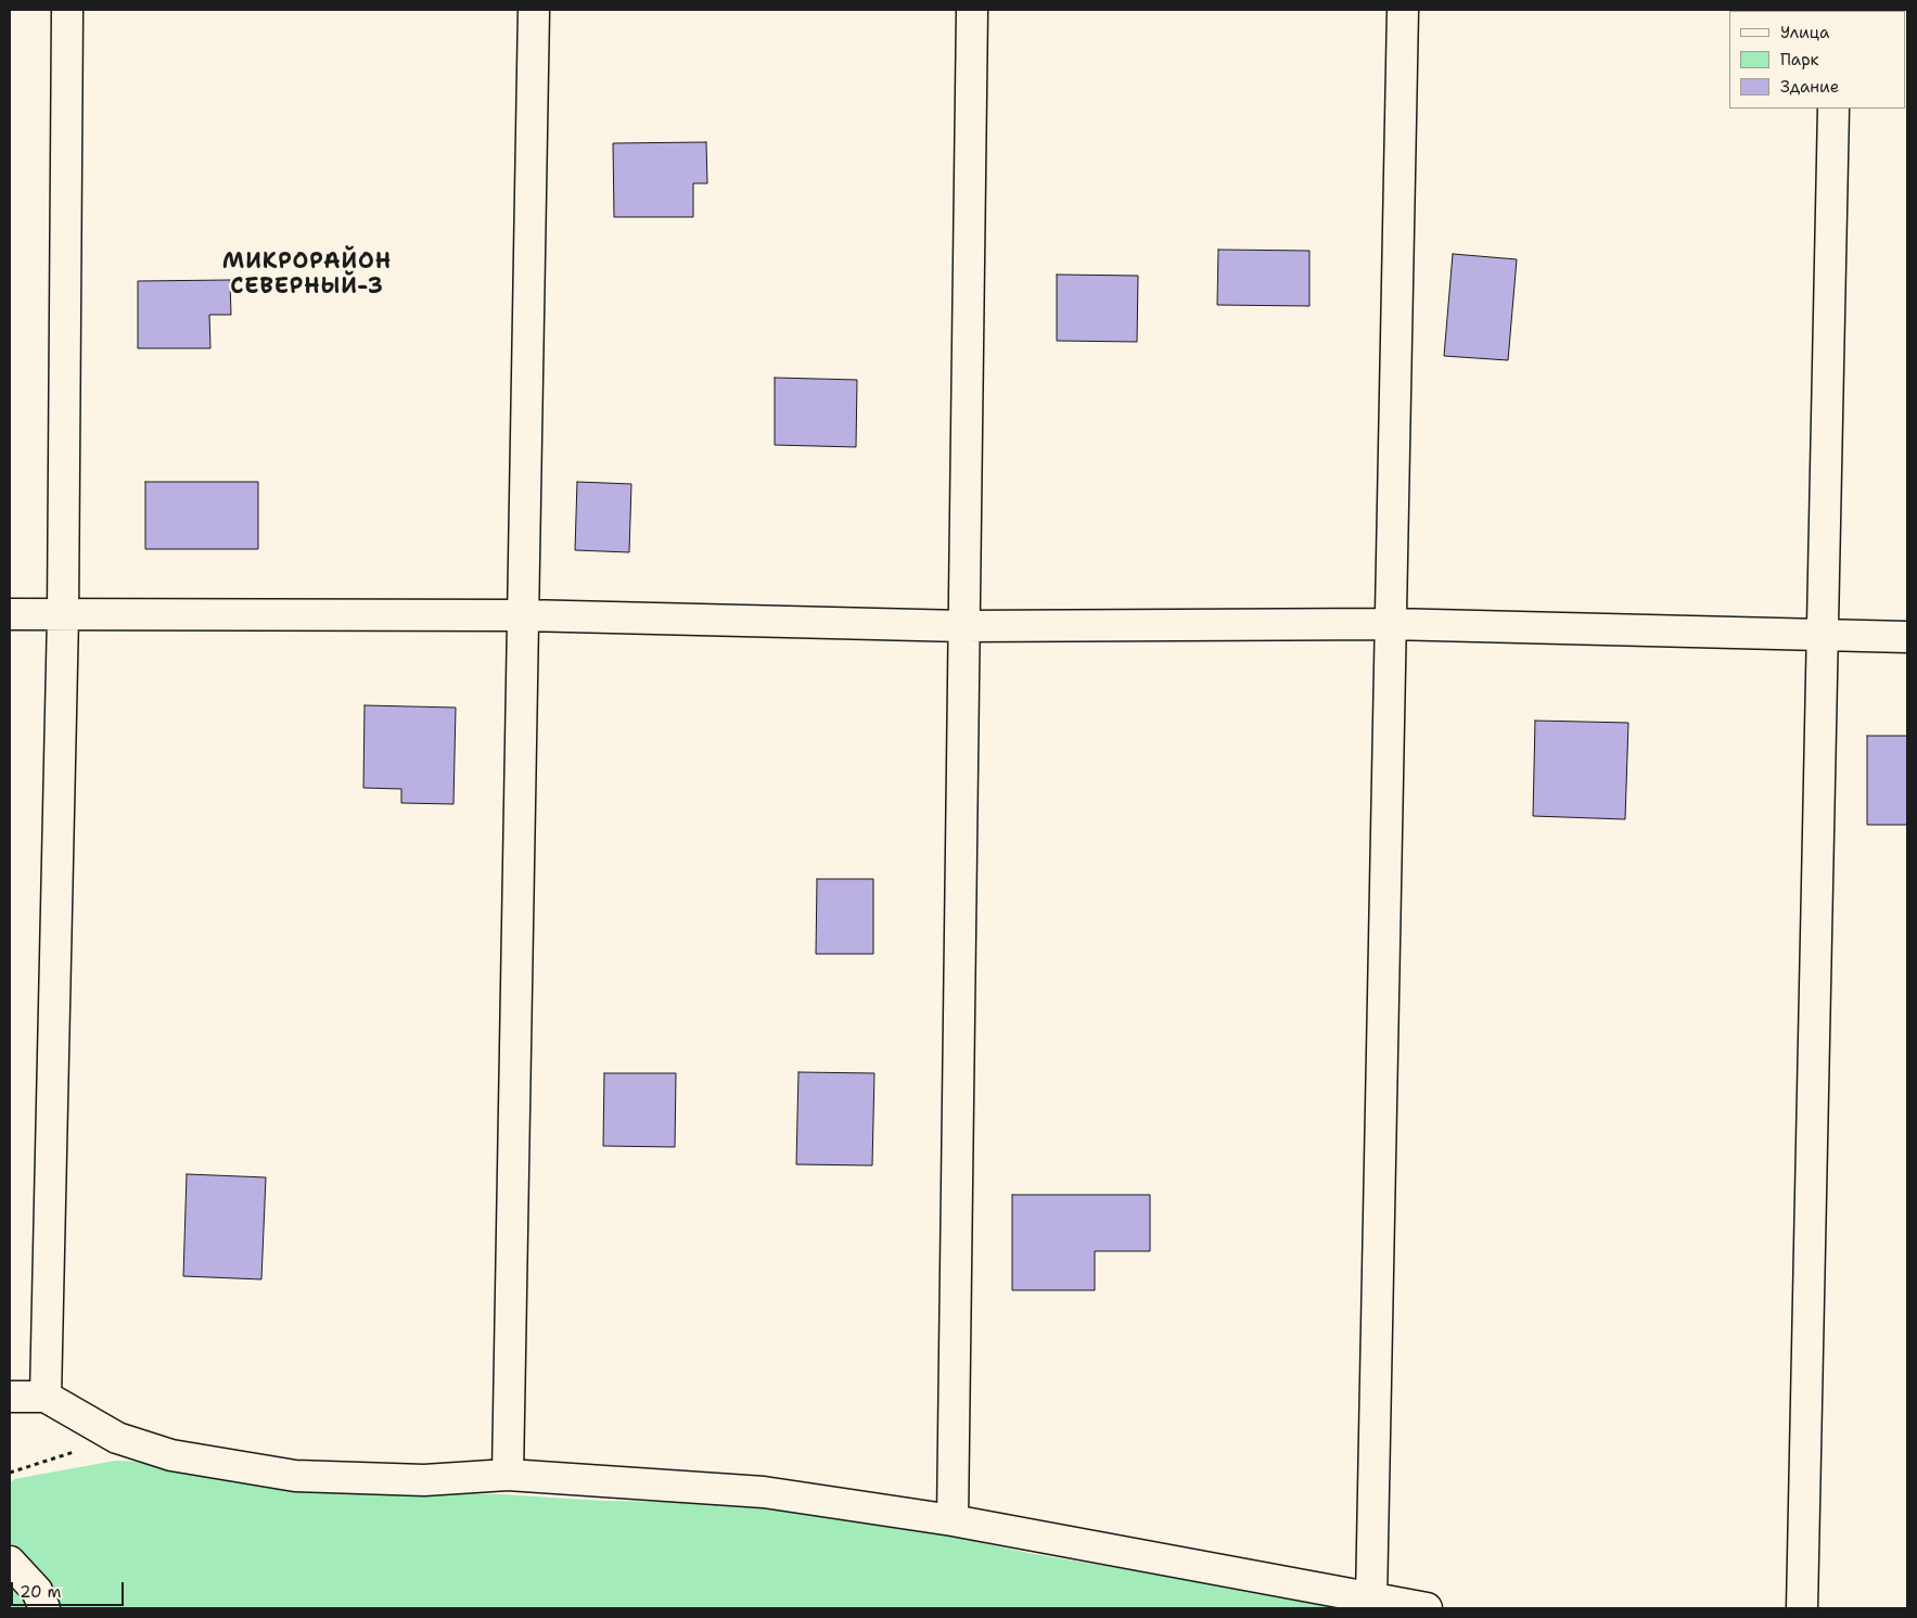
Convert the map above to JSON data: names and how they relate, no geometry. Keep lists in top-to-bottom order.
{
  "districts": ["МИКРОРАЙОН СЕВЕРНЫЙ-3"],
  "legend": ["Улица", "Парк", "Здание"],
  "scale_bar": "20 m"
}
